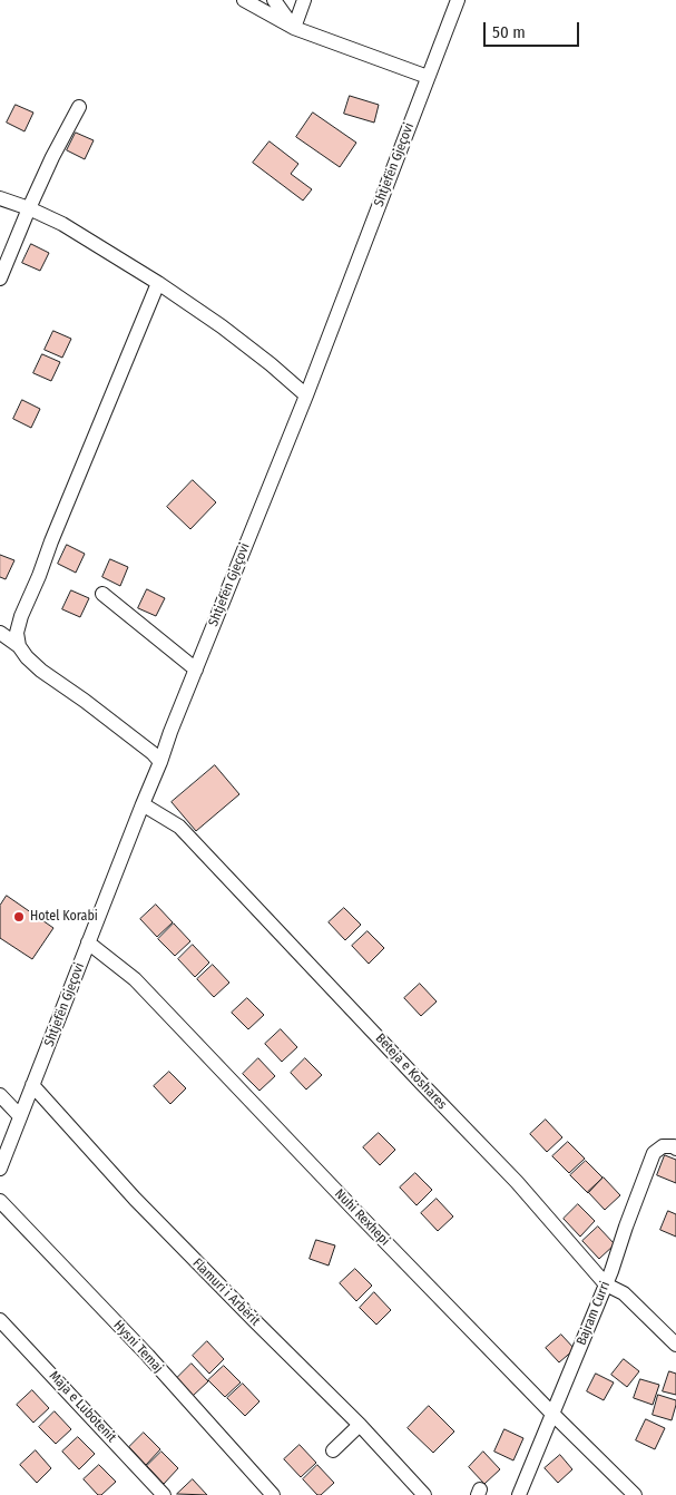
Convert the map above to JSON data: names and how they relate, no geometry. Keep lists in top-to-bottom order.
{
  "streets": {
    "street": [
      "Shtjefën Gjeçovi",
      "Beteja e Koshares",
      "Nuhi Rexhepi",
      "Flamuri i Arbërit",
      "Bajram Curri",
      "Hysni Temaj",
      "Maja e Lubotenit"
    ]
  },
  "crossings": [
    ["Shtjefën Gjeçovi", "Beteja e Koshares"],
    ["Shtjefën Gjeçovi", "Nuhi Rexhepi"],
    ["Shtjefën Gjeçovi", "Flamuri i Arbërit"],
    ["Beteja e Koshares", "Bajram Curri"],
    ["Nuhi Rexhepi", "Bajram Curri"]
  ],
  "places": ["Hotel Korabi"],
  "scale_bar": "50 m"
}
